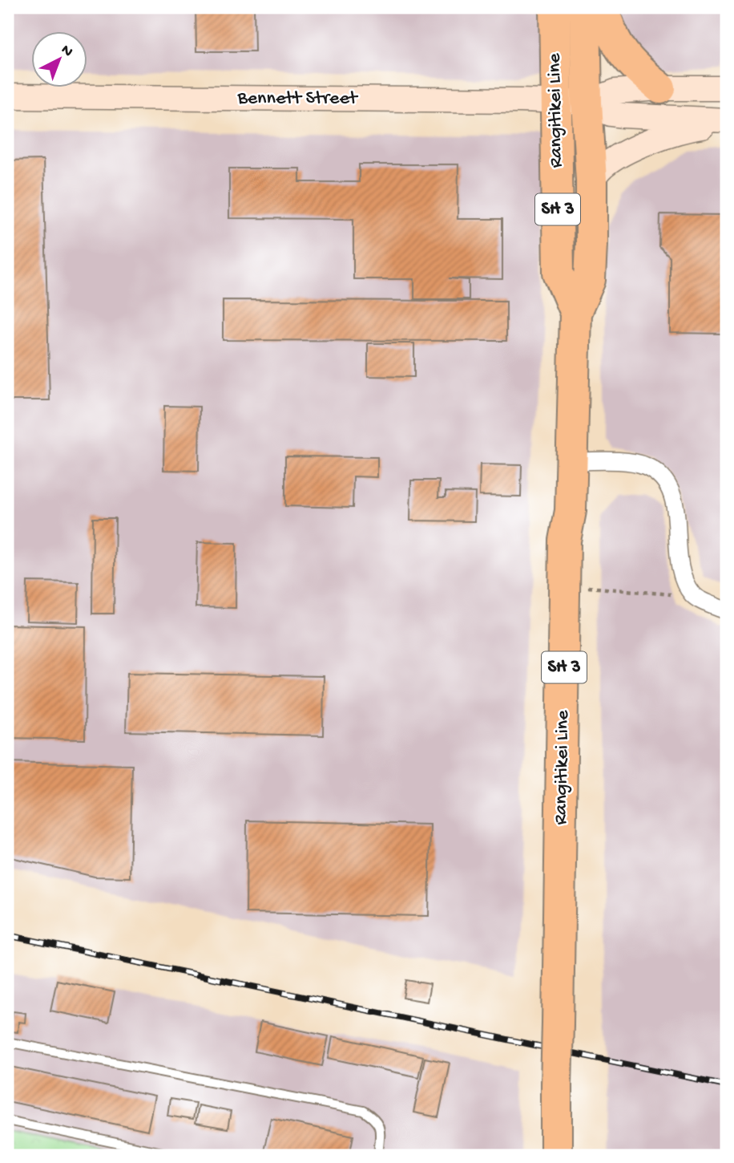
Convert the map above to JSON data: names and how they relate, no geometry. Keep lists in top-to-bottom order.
{
  "streets": {
    "highway": ["Rangitikei Line", "SH 3"],
    "street": ["Bennett Street"]
  },
  "crossings": [
    ["Bennett Street", "Rangitikei Line"]
  ],
  "north": "top right"
}
